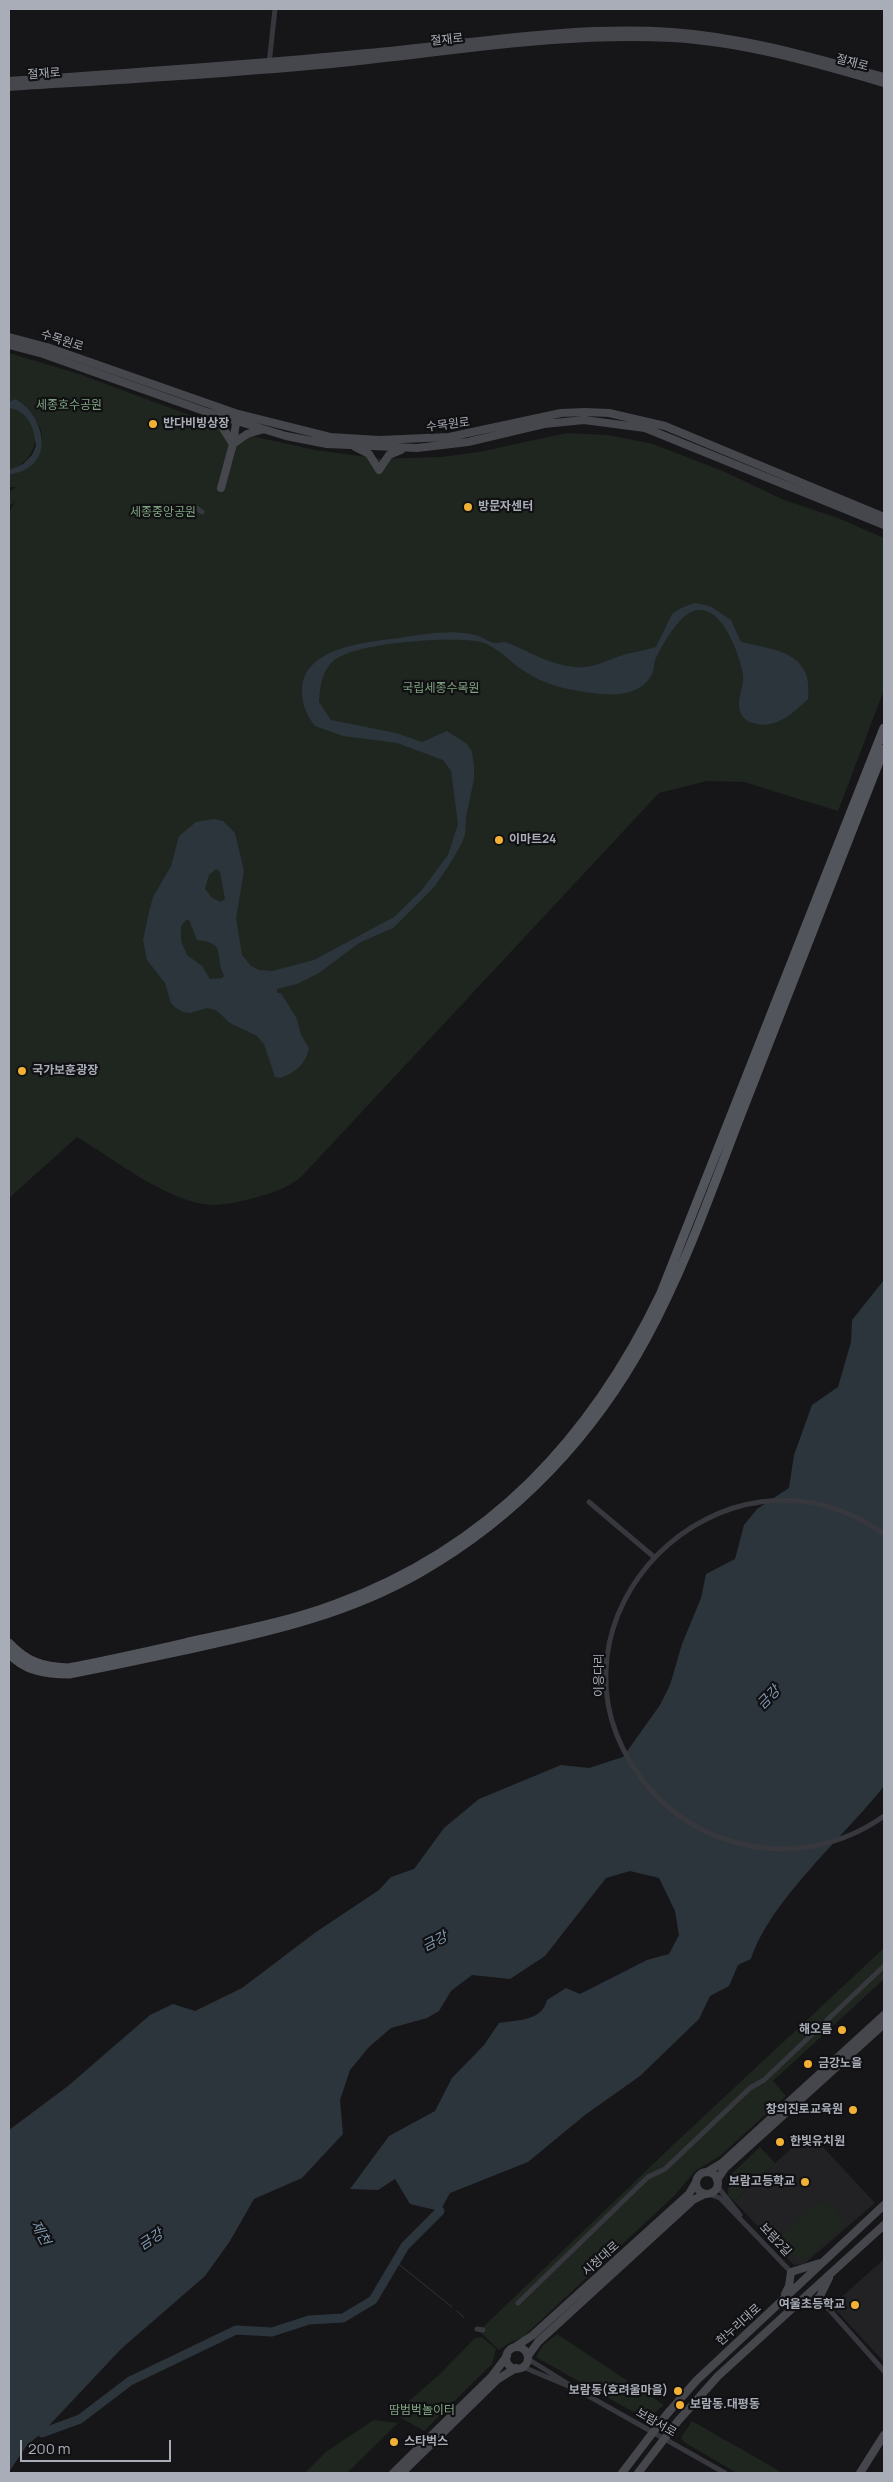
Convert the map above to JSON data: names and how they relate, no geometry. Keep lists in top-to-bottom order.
{
  "streets": {
    "street": [
      "절재로",
      "수목원로",
      "이응다리",
      "보람2길",
      "시청대로",
      "한누리대로",
      "보람서로"
    ]
  },
  "crossings": [
    ["보람2길", "시청대로"],
    ["한누리대로", "보람서로"]
  ],
  "water": ["금강", "제천"],
  "parks": [
    "세종호수공원",
    "세종중앙공원",
    "국립세종수목원",
    "땀범벅놀이터"
  ],
  "places": [
    "반다비빙상장",
    "방문자센터",
    "이마트24",
    "국가보훈광장",
    "해오름",
    "금강노을",
    "창의진로교육원",
    "한빛유치원",
    "보람고등학교",
    "여울초등학교",
    "보람동(호려울마을)",
    "보람동.대평동",
    "스타벅스"
  ],
  "scale_bar": "200 m"
}
